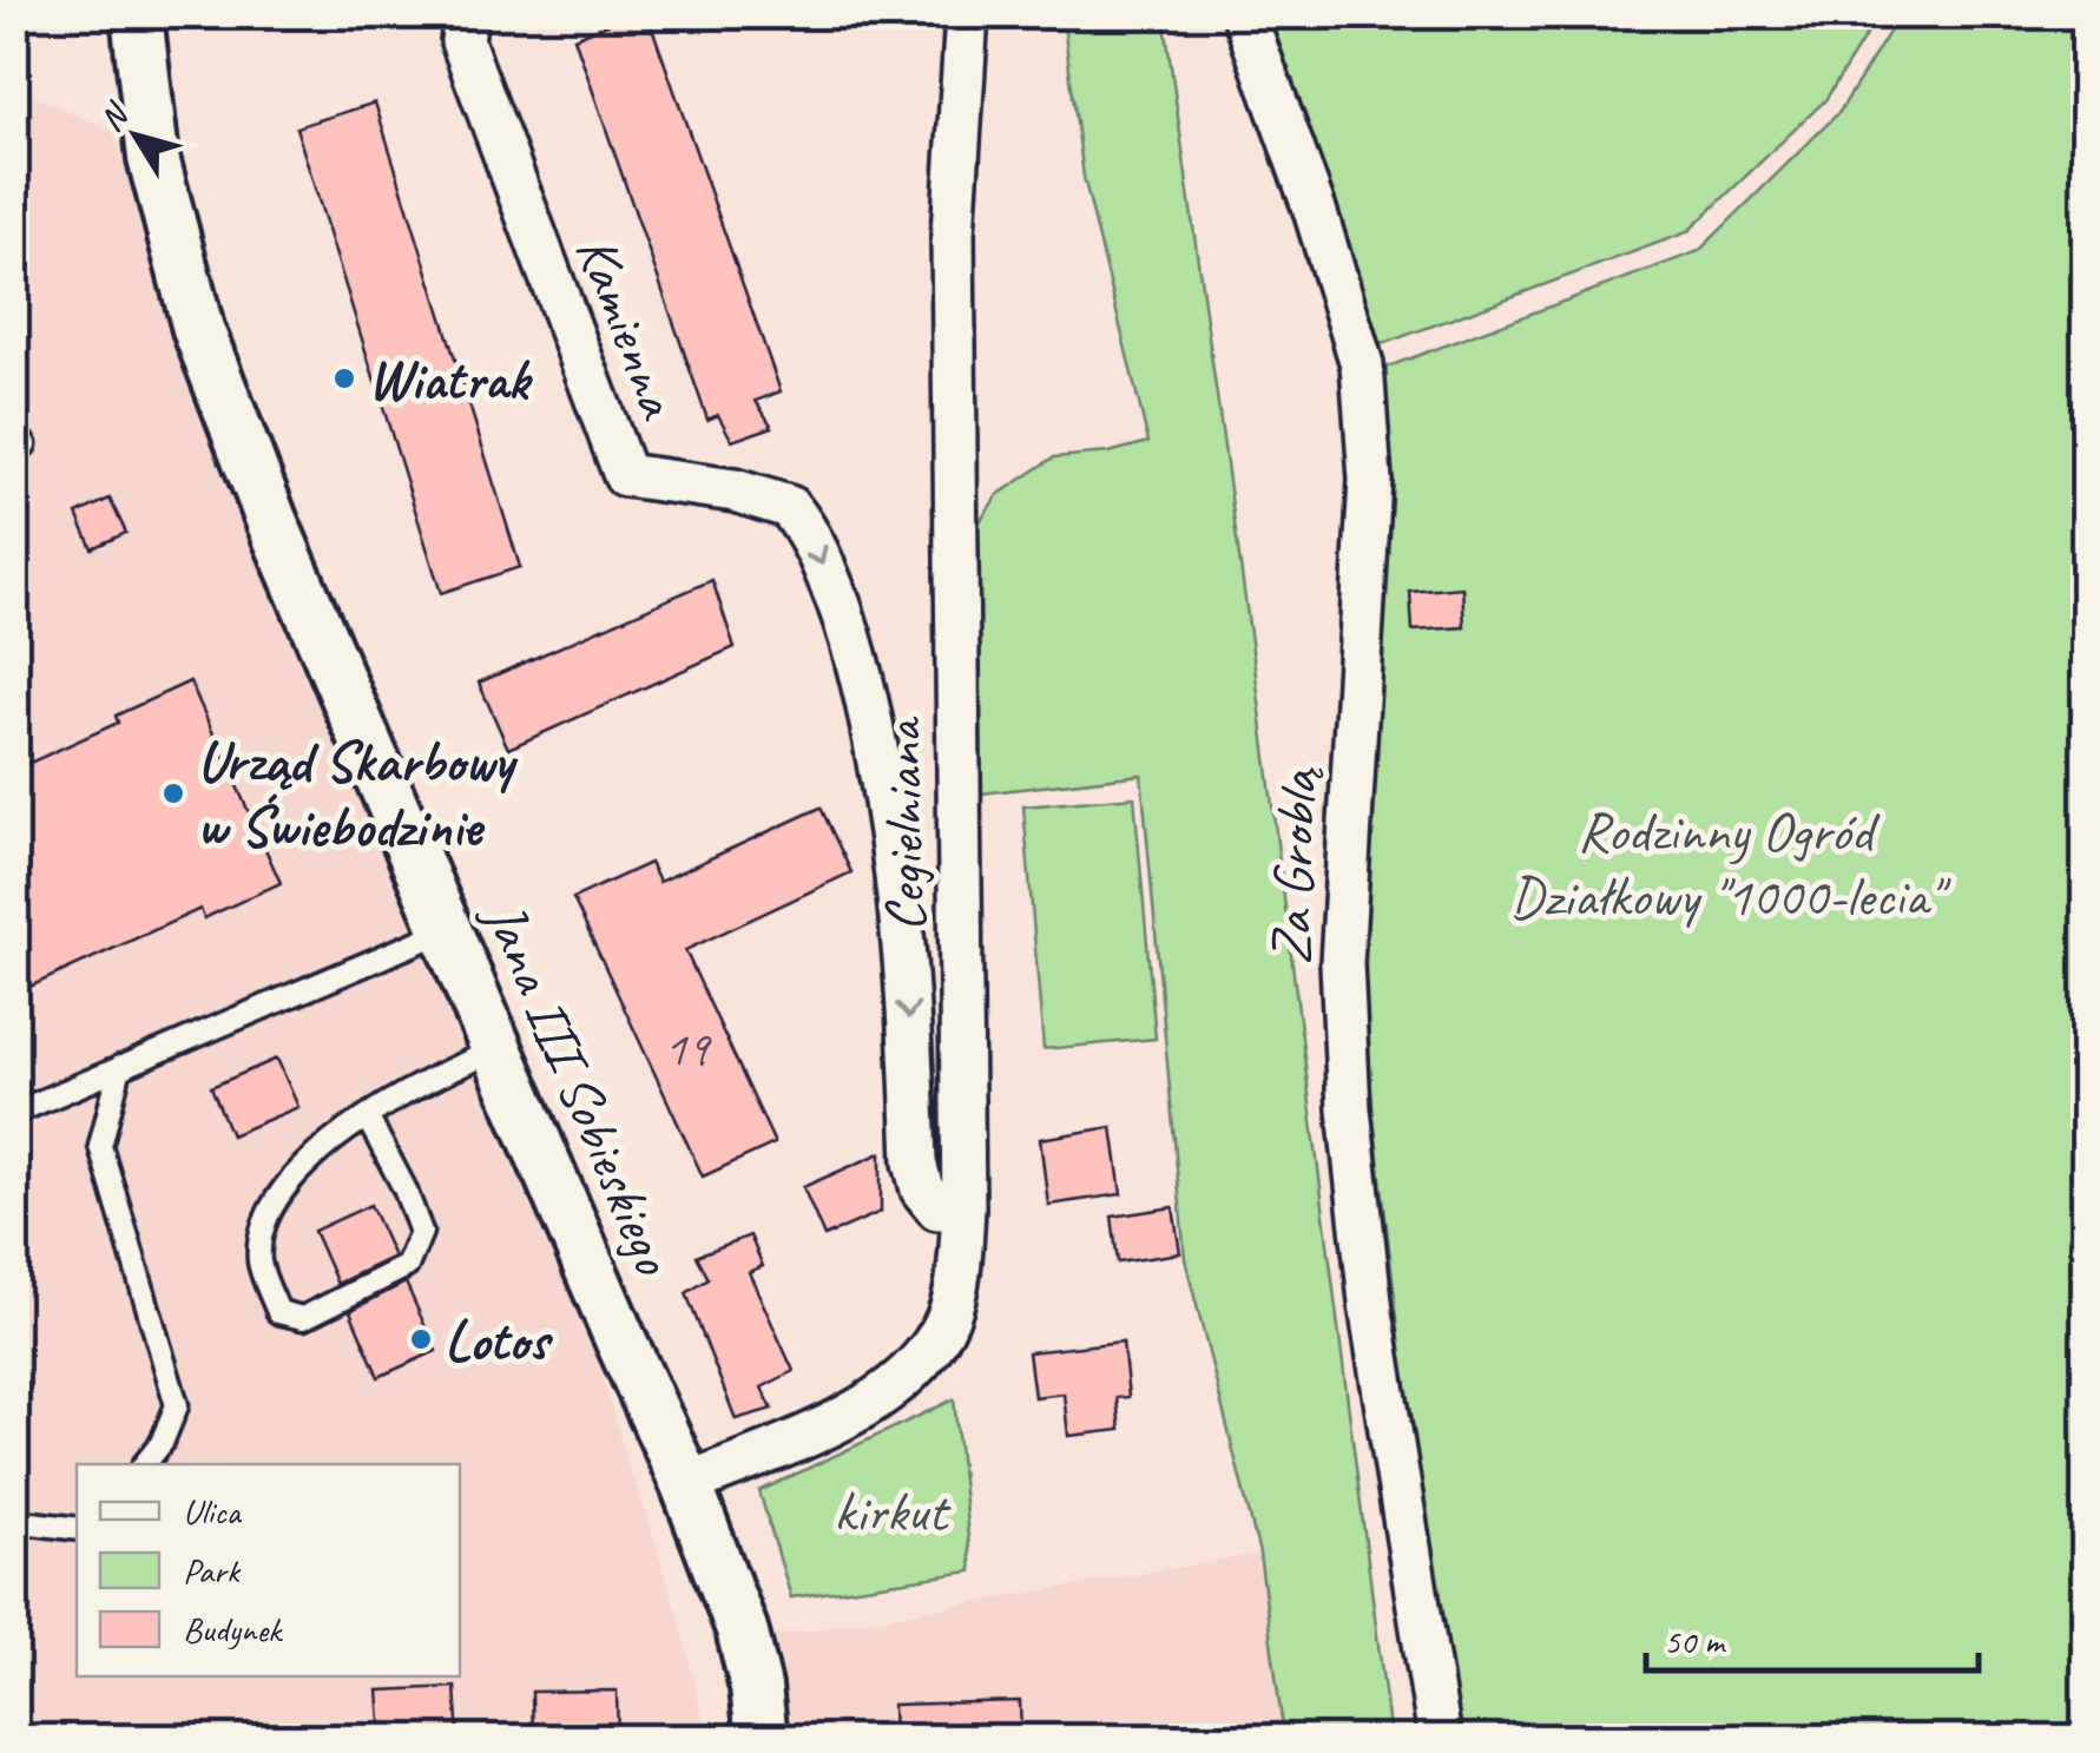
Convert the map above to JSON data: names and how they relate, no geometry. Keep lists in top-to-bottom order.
{
  "streets": {
    "street": [
      "Kamienna",
      "Cegielniana",
      "Za Groblą",
      "Jana III Sobieskiego"
    ]
  },
  "crossings": [
    ["Kamienna", "Cegielniana"],
    ["Cegielniana", "Jana III Sobieskiego"]
  ],
  "one_way": ["Kamienna"],
  "parks": ["Rodzinny Ogród Działkowy \"1000-lecia\"", "kirkut"],
  "places": ["Wiatrak", "Urząd Skarbowy w Świebodzinie", "Lotos"],
  "house_numbers": ["19"],
  "legend": ["Ulica", "Park", "Budynek"],
  "scale_bar": "50 m",
  "north": "top left"
}
